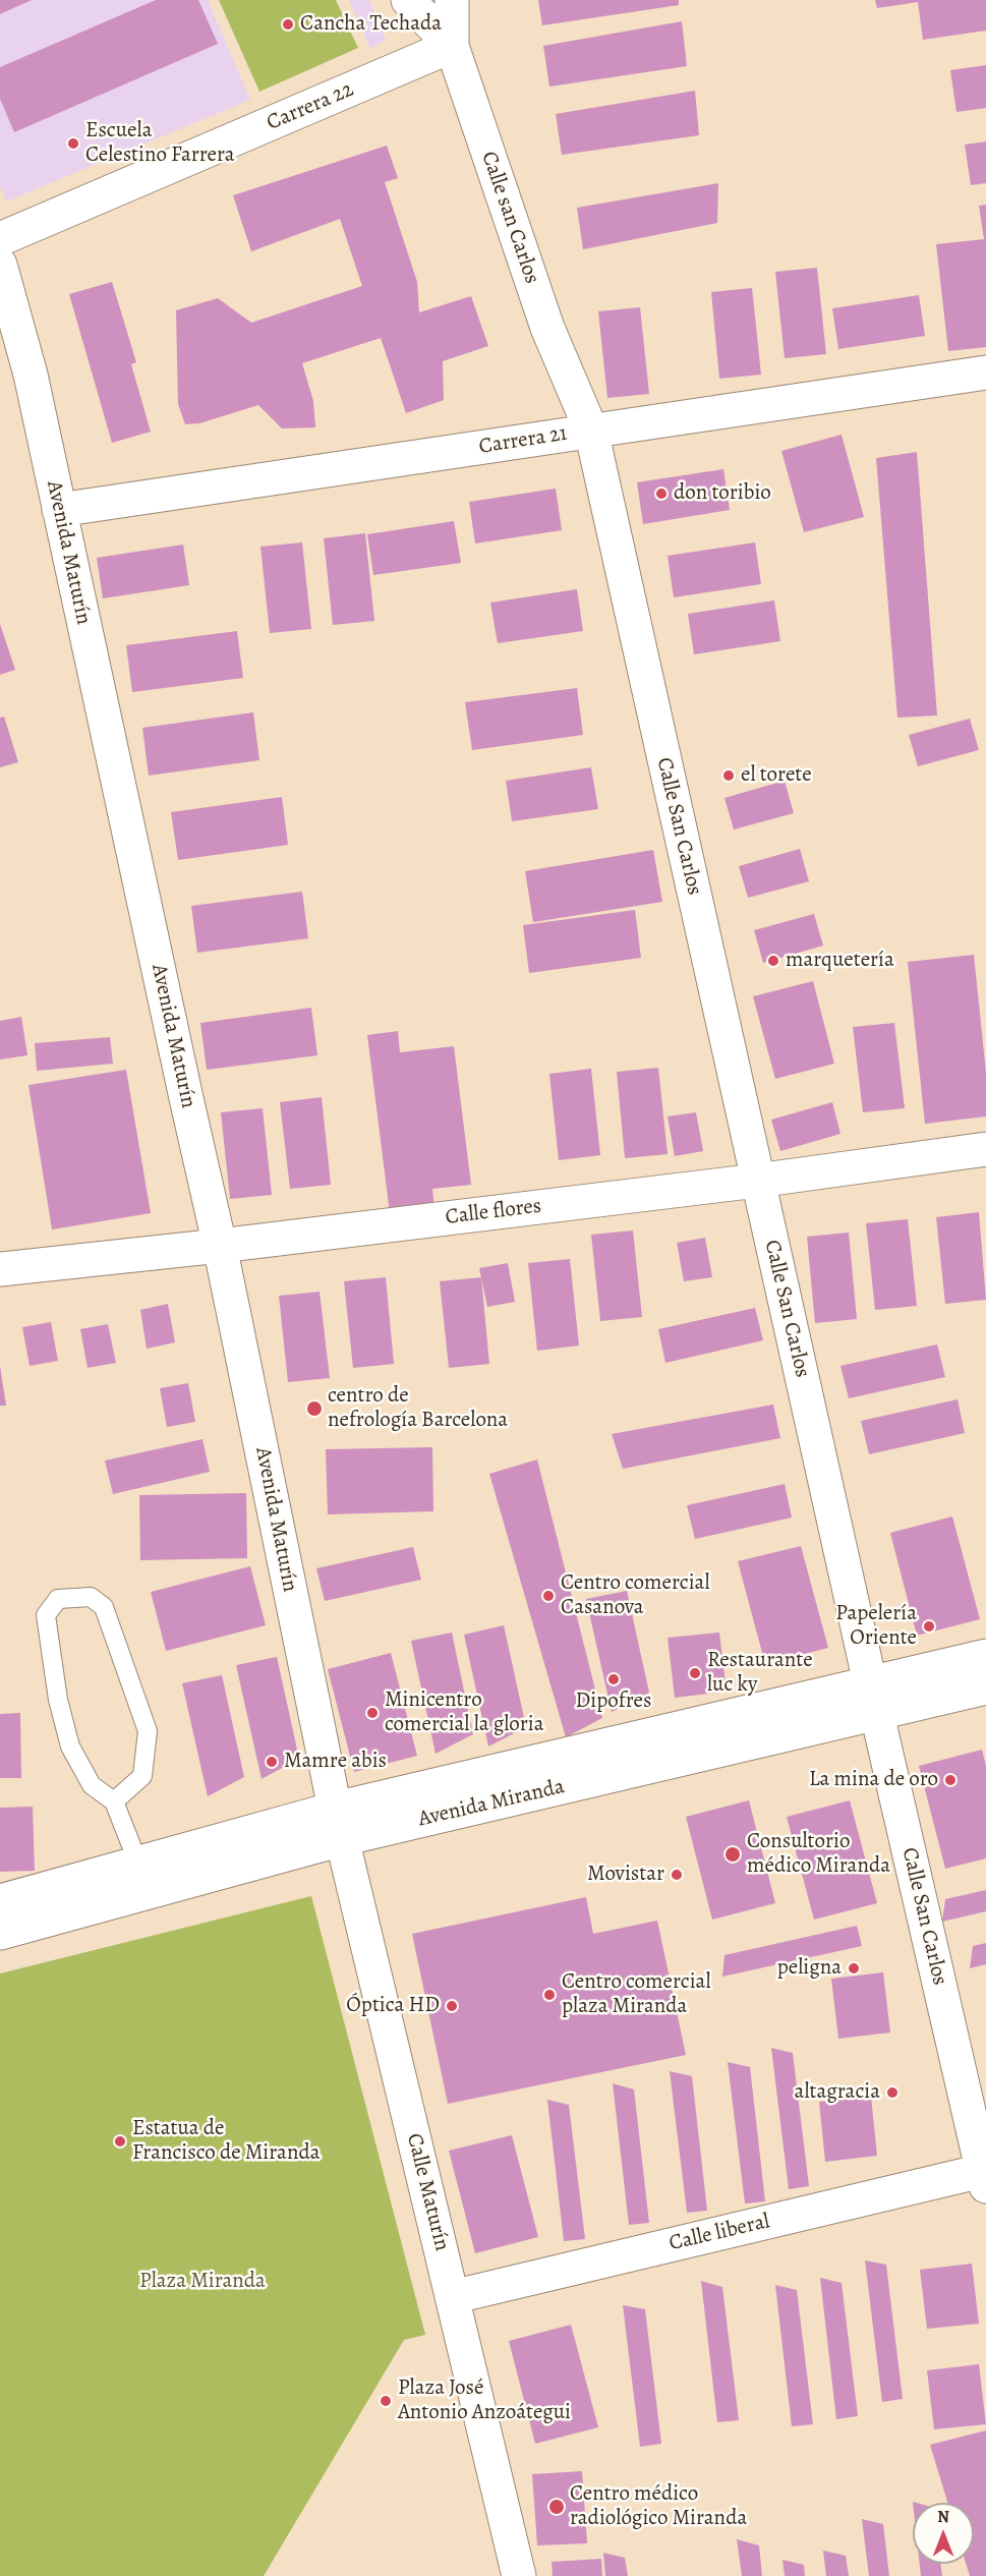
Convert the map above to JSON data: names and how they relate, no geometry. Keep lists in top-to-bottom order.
{
  "streets": {
    "street": [
      "Carrera 22",
      "Calle san Carlos",
      "Carrera 21",
      "Avenida Maturín",
      "Calle San Carlos",
      "Calle flores",
      "Avenida Miranda",
      "Calle Maturín",
      "Calle liberal"
    ]
  },
  "crossings": [
    ["Carrera 22", "Calle san Carlos"],
    ["Calle san Carlos", "Carrera 21"],
    ["Calle san Carlos", "Calle San Carlos"],
    ["Carrera 21", "Avenida Maturín"],
    ["Carrera 21", "Calle San Carlos"],
    ["Avenida Maturín", "Calle flores"],
    ["Avenida Maturín", "Avenida Miranda"],
    ["Avenida Maturín", "Calle Maturín"],
    ["Calle San Carlos", "Calle flores"],
    ["Calle San Carlos", "Avenida Miranda"],
    ["Calle San Carlos", "Calle liberal"],
    ["Avenida Miranda", "Calle Maturín"],
    ["Calle Maturín", "Calle liberal"]
  ],
  "parks": ["Plaza Miranda"],
  "places": [
    "Cancha Techada",
    "Escuela Celestino Farrera",
    "don toribio",
    "el torete",
    "marquetería",
    "centro de nefrología Barcelona",
    "Centro comercial Casanova",
    "Papelería Oriente",
    "Restaurante luc ky",
    "Dipofres",
    "Minicentro comercial la gloria",
    "Mamre abis",
    "La mina de oro",
    "Consultorio médico Miranda",
    "Movistar",
    "peligna",
    "Centro comercial plaza Miranda",
    "Óptica HD",
    "altagracia",
    "Estatua de Francisco de Miranda",
    "Plaza José Antonio Anzoátegui",
    "Centro médico radiológico Miranda"
  ],
  "north": "top"
}
